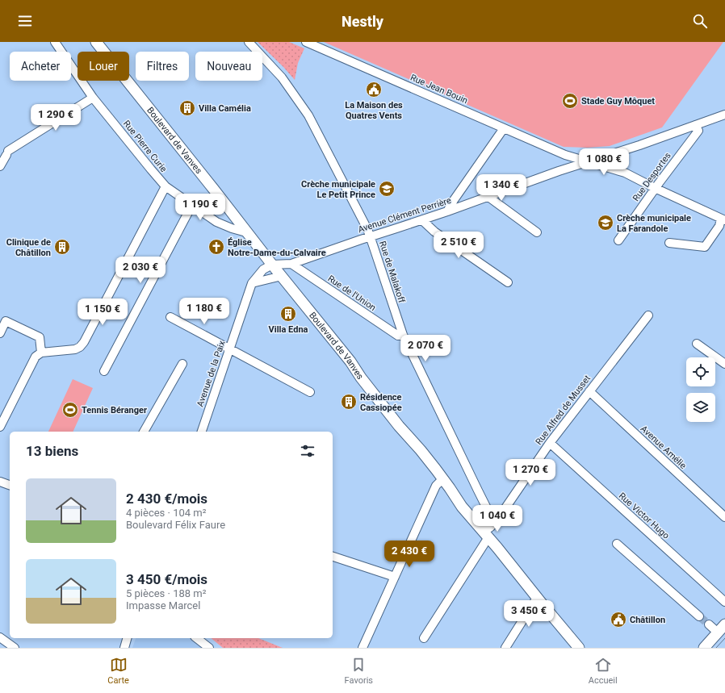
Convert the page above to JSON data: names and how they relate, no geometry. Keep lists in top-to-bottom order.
{
  "streets": {
    "main road": ["Boulevard de Vanves"],
    "street": [
      "Rue Jean Bouin",
      "Rue Pierre Curie",
      "Rue Desportes",
      "Avenue Clément Perrière",
      "Rue de Malakoff",
      "Rue de l'Union",
      "Avenue de la Paix",
      "Rue Alfred de Musset",
      "Avenue Amélie",
      "Rue Victor Hugo"
    ]
  },
  "crossings": [
    ["Rue Jean Bouin", "Rue Desportes"],
    ["Rue Jean Bouin", "Avenue Clément Perrière"],
    ["Boulevard de Vanves", "Rue Pierre Curie"],
    ["Boulevard de Vanves", "Avenue Clément Perrière"],
    ["Boulevard de Vanves", "Avenue de la Paix"],
    ["Rue Desportes", "Avenue Clément Perrière"],
    ["Avenue Clément Perrière", "Rue de Malakoff"],
    ["Avenue Clément Perrière", "Rue de l'Union"],
    ["Avenue Clément Perrière", "Avenue de la Paix"],
    ["Rue de Malakoff", "Rue de l'Union"],
    ["Rue de Malakoff", "Rue Alfred de Musset"],
    ["Rue Alfred de Musset", "Avenue Amélie"],
    ["Rue Alfred de Musset", "Rue Victor Hugo"]
  ],
  "places": {
    "public building": ["La Maison des Quatres Vents", "Châtillon"],
    "sports": ["Stade Guy Môquet", "Tennis Béranger"],
    "building": [
      "Villa Camélia",
      "Clinique de Châtillon",
      "Villa Edna",
      "Résidence Cassiopée"
    ],
    "school or university": ["Crèche municipale Le Petit Prince", "Crèche municipale La Farandole"],
    "church": ["Église Notre-Dame-du-Calvaire"]
  },
  "page": {
    "header": "Nestly",
    "chip": [
      "Acheter",
      "Louer",
      "Filtres",
      "Nouveau"
    ],
    "price": [
      "1 290 €",
      "1 080 €",
      "1 340 €",
      "1 190 €",
      "2 510 €",
      "2 030 €",
      "1 180 €",
      "1 150 €",
      "2 070 €",
      "1 270 €",
      "1 040 €",
      "2 430 €",
      "3 450 €"
    ],
    "heading": "13 biens",
    "list": [
      {
        "name": "2 430 €/mois",
        "note": "4 pièces · 104 m² · Boulevard Félix Faure"
      },
      {
        "name": "3 450 €/mois",
        "note": "5 pièces · 188 m² · Impasse Marcel"
      }
    ],
    "tabs": ["Carte", "Favoris", "Accueil"]
  }
}
